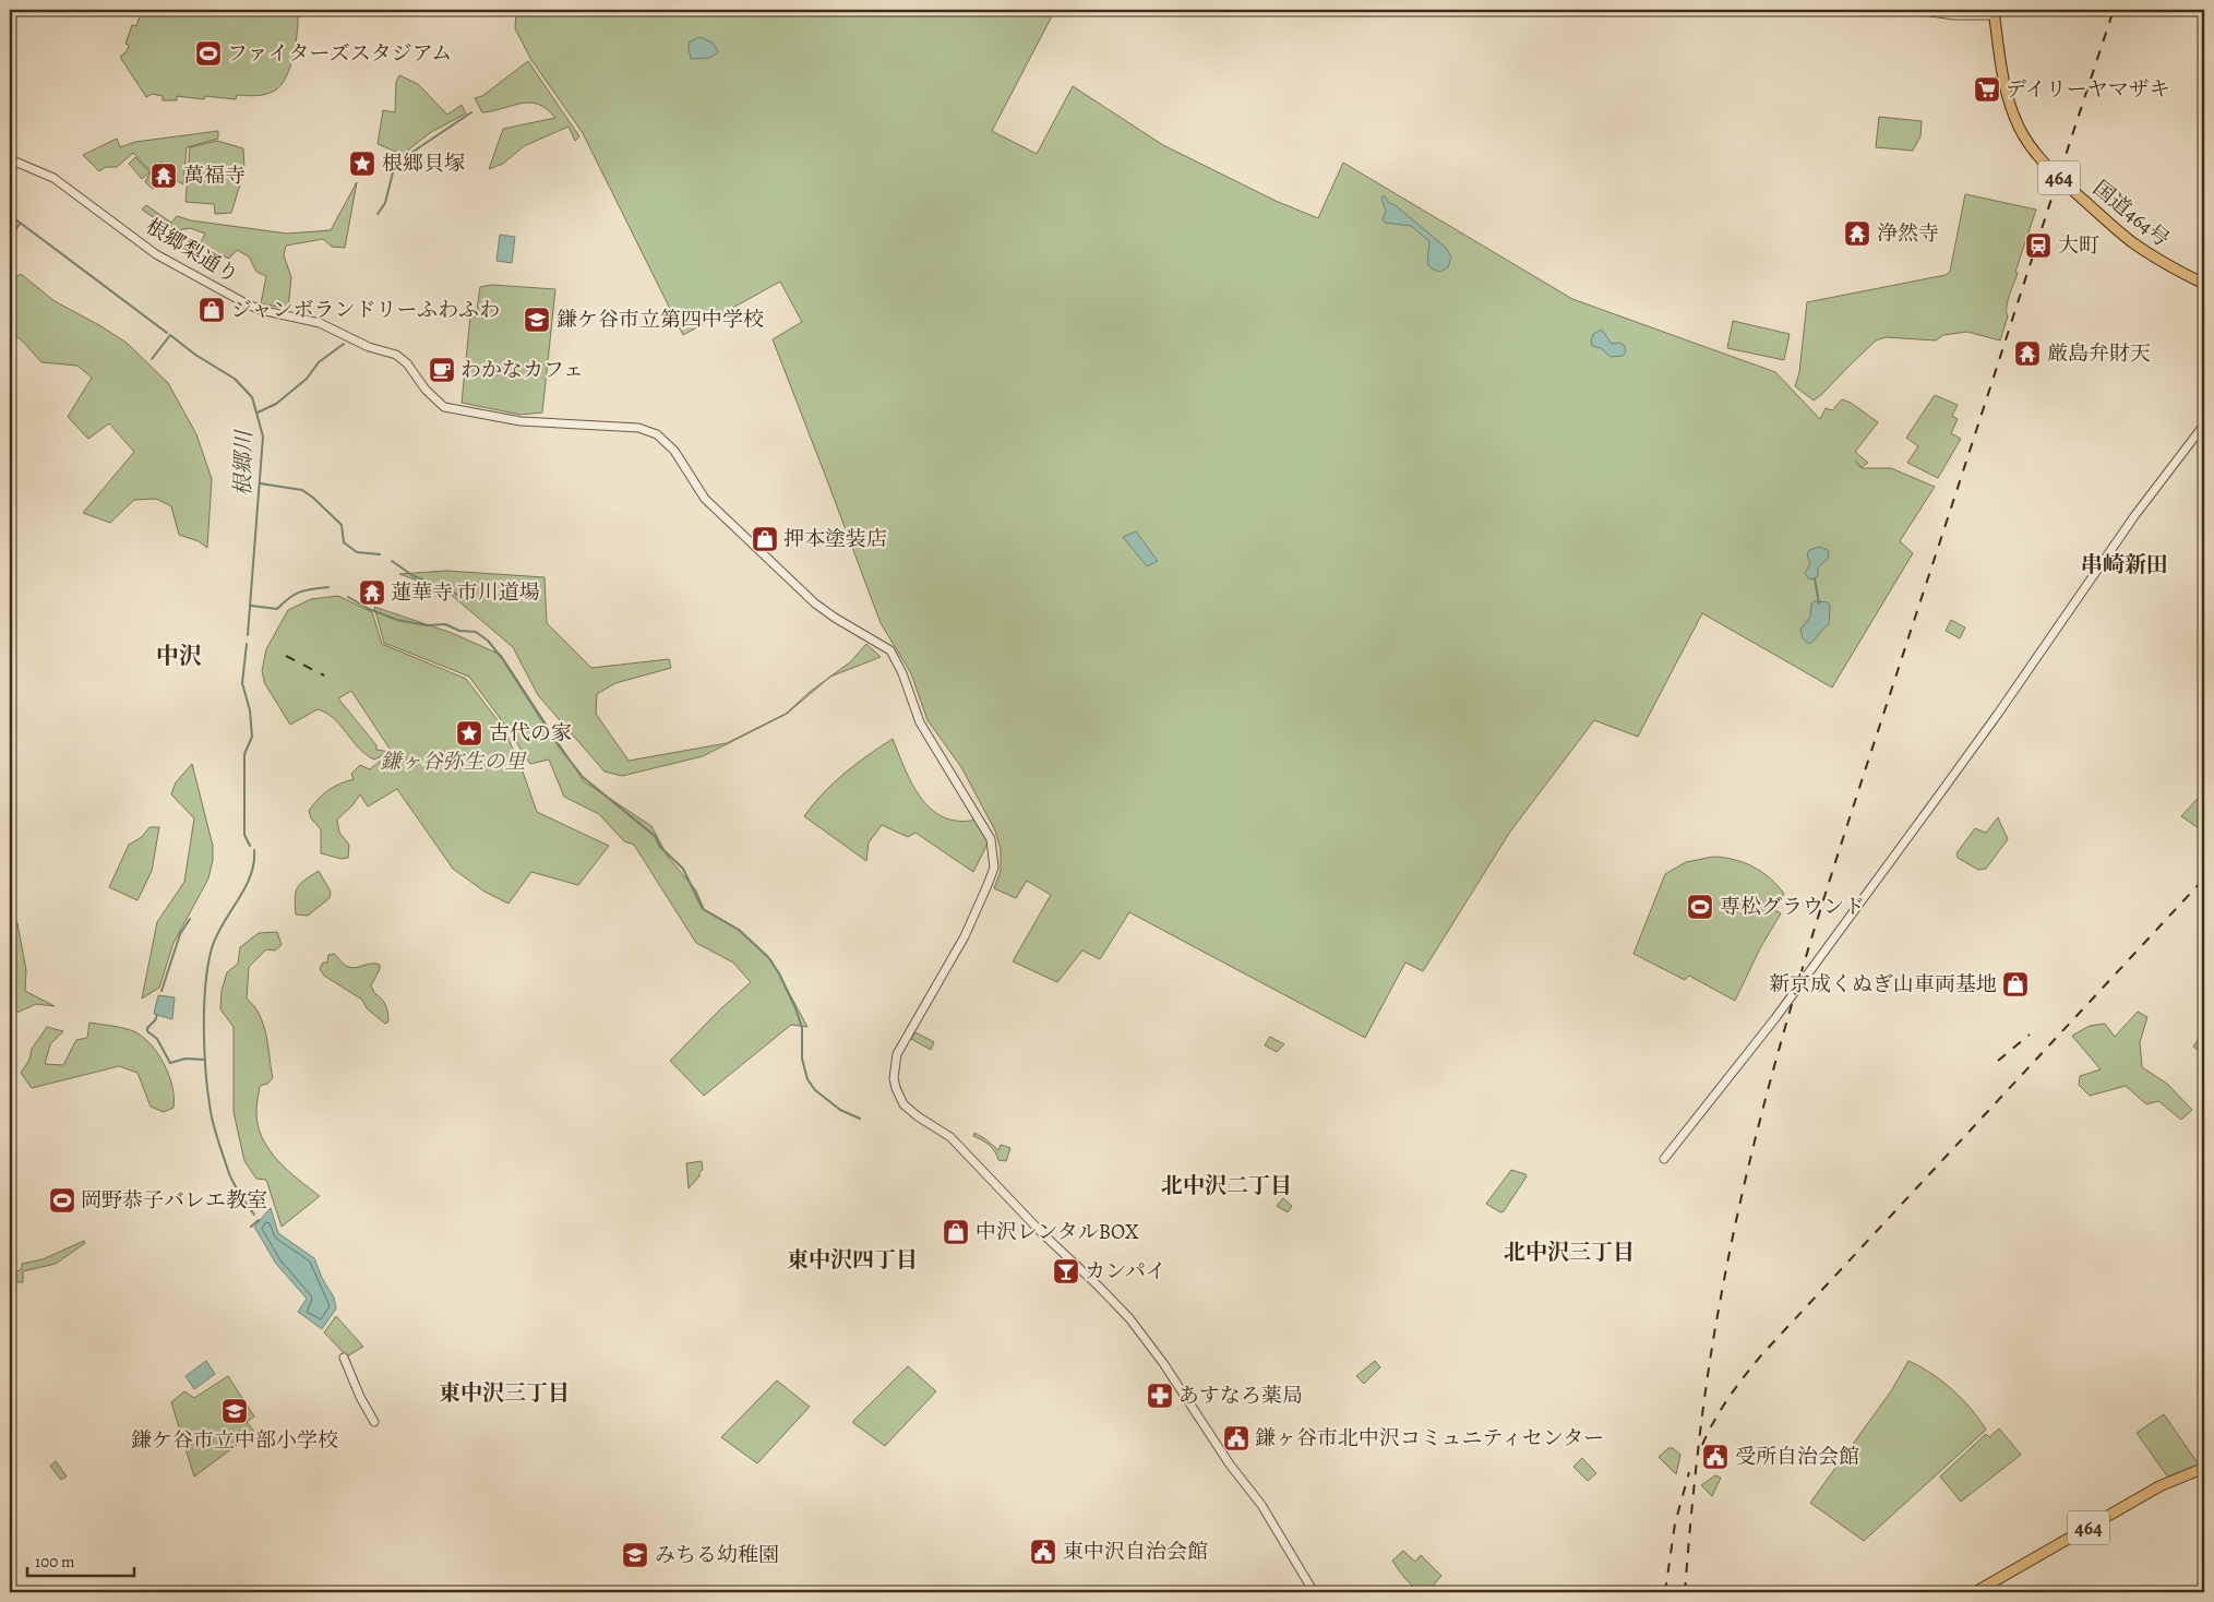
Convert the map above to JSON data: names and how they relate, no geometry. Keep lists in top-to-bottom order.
{
  "streets": {
    "highway": ["464", "国道464号"],
    "street": ["根郷梨通り"]
  },
  "districts": [
    "串崎新田",
    "中沢",
    "北中沢二丁目",
    "北中沢三丁目",
    "東中沢四丁目",
    "東中沢三丁目"
  ],
  "water": ["根郷川"],
  "parks": ["鎌ヶ谷弥生の里"],
  "places": {
    "sports": ["ファイターズスタジアム", "専松グラウンド", "岡野恭子バレエ教室"],
    "supermarket": ["デイリーヤマザキ"],
    "place": ["根郷貝塚", "古代の家"],
    "temple": [
      "萬福寺",
      "浄然寺",
      "厳島弁財天",
      "蓮華寺 市川道場"
    ],
    "station": ["大町"],
    "shop": [
      "ジャンボランドリーふわふわ",
      "押本塗装店",
      "新京成くぬぎ山車両基地",
      "中沢レンタルBOX"
    ],
    "school or university": ["鎌ケ谷市立第四中学校", "鎌ケ谷市立中部小学校", "みちる幼稚園"],
    "cafe": ["わかなカフェ"],
    "bar": ["カンパイ"],
    "pharmacy": ["あすなろ薬局"],
    "public building": ["鎌ヶ谷市北中沢コミュニティセンター", "受所自治会館", "東中沢自治会館"]
  },
  "scale_bar": "100 m"
}
